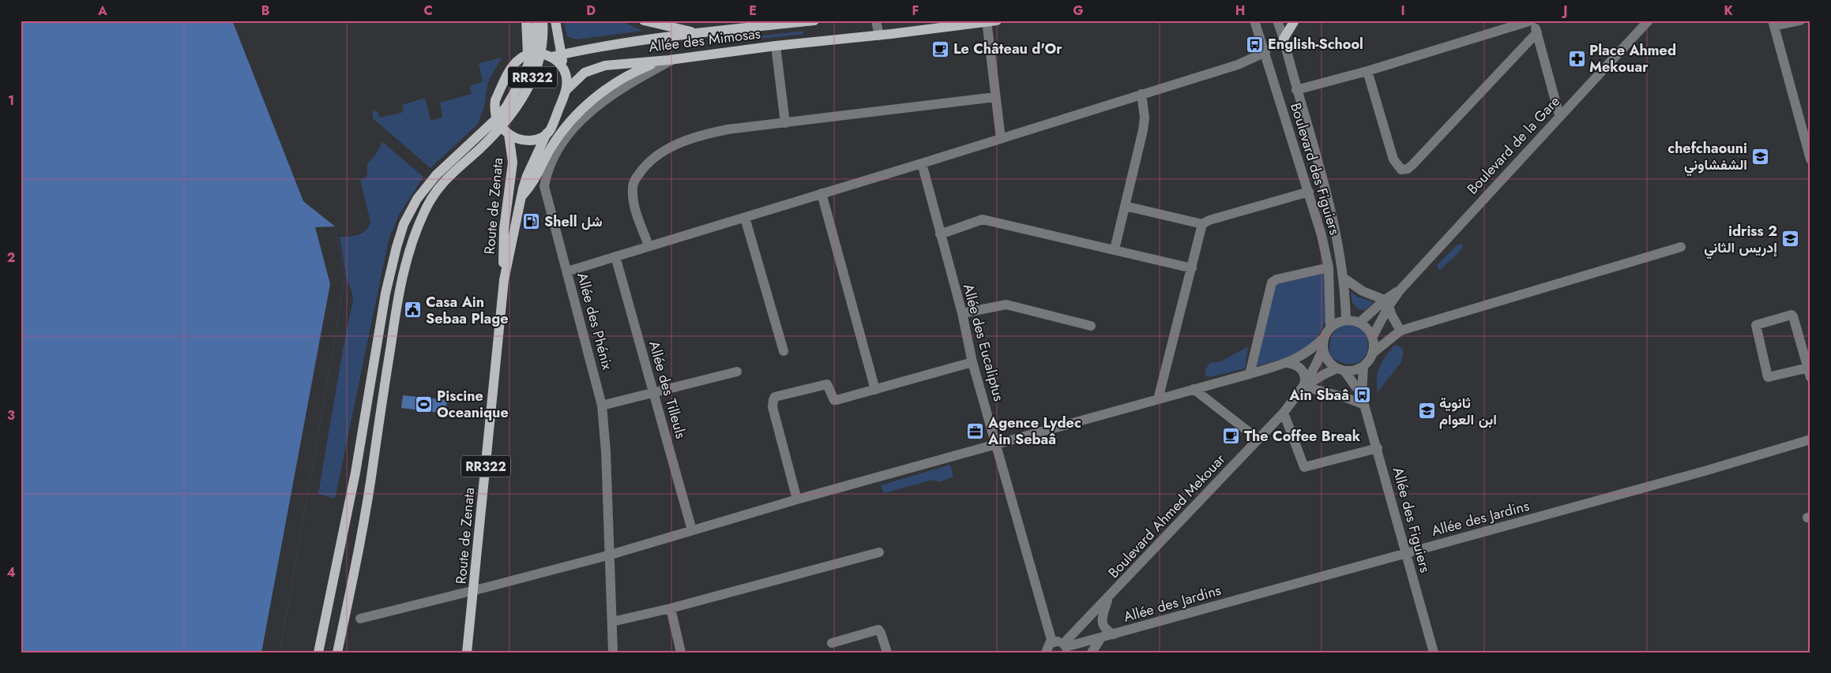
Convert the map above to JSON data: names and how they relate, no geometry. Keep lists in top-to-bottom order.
{
  "streets": {
    "main road": ["Allée des Mimosas", "RR322", "Route de Zenata"],
    "street": [
      "Boulevard de la Gare",
      "Boulevard des Figuiers",
      "Allée des Phénix",
      "Allée des Eucaliptus",
      "Allée des Tilleuls",
      "Boulevard Ahmed Mekouar",
      "Allée des Jardins",
      "Allée des Figuiers"
    ]
  },
  "crossings": [
    ["Allée des Mimosas", "RR322"],
    ["Allée des Mimosas", "Allée des Phénix"],
    ["RR322", "Route de Zenata"],
    ["Boulevard de la Gare", "Boulevard des Figuiers"],
    ["Boulevard de la Gare", "Boulevard Ahmed Mekouar"],
    ["Boulevard de la Gare", "Allée des Figuiers"],
    ["Boulevard des Figuiers", "Boulevard Ahmed Mekouar"],
    ["Boulevard des Figuiers", "Allée des Figuiers"],
    ["Boulevard Ahmed Mekouar", "Allée des Jardins"],
    ["Boulevard Ahmed Mekouar", "Allée des Figuiers"],
    ["Allée des Jardins", "Allée des Figuiers"]
  ],
  "places": {
    "bus stop": ["English-School", "Ain Sbaâ"],
    "cafe": ["Le Château d'Or", "The Coffee Break"],
    "pharmacy": ["Place Ahmed Mekouar"],
    "school or university": ["chefchaouni الشفشاوني", "idriss 2 إدريس الثاني", "ثانوية ابن العوام"],
    "fuel station": ["Shell شل"],
    "public building": ["Casa Ain Sebaa Plage"],
    "sports": ["Piscine Oceanique"],
    "office": ["Agence Lydec Ain Sebaâ"]
  },
  "grid": {
    "columns": [
      "A",
      "B",
      "C",
      "D",
      "E",
      "F",
      "G",
      "H",
      "I",
      "J",
      "K"
    ],
    "rows": [
      "1",
      "2",
      "3",
      "4"
    ]
  }
}
